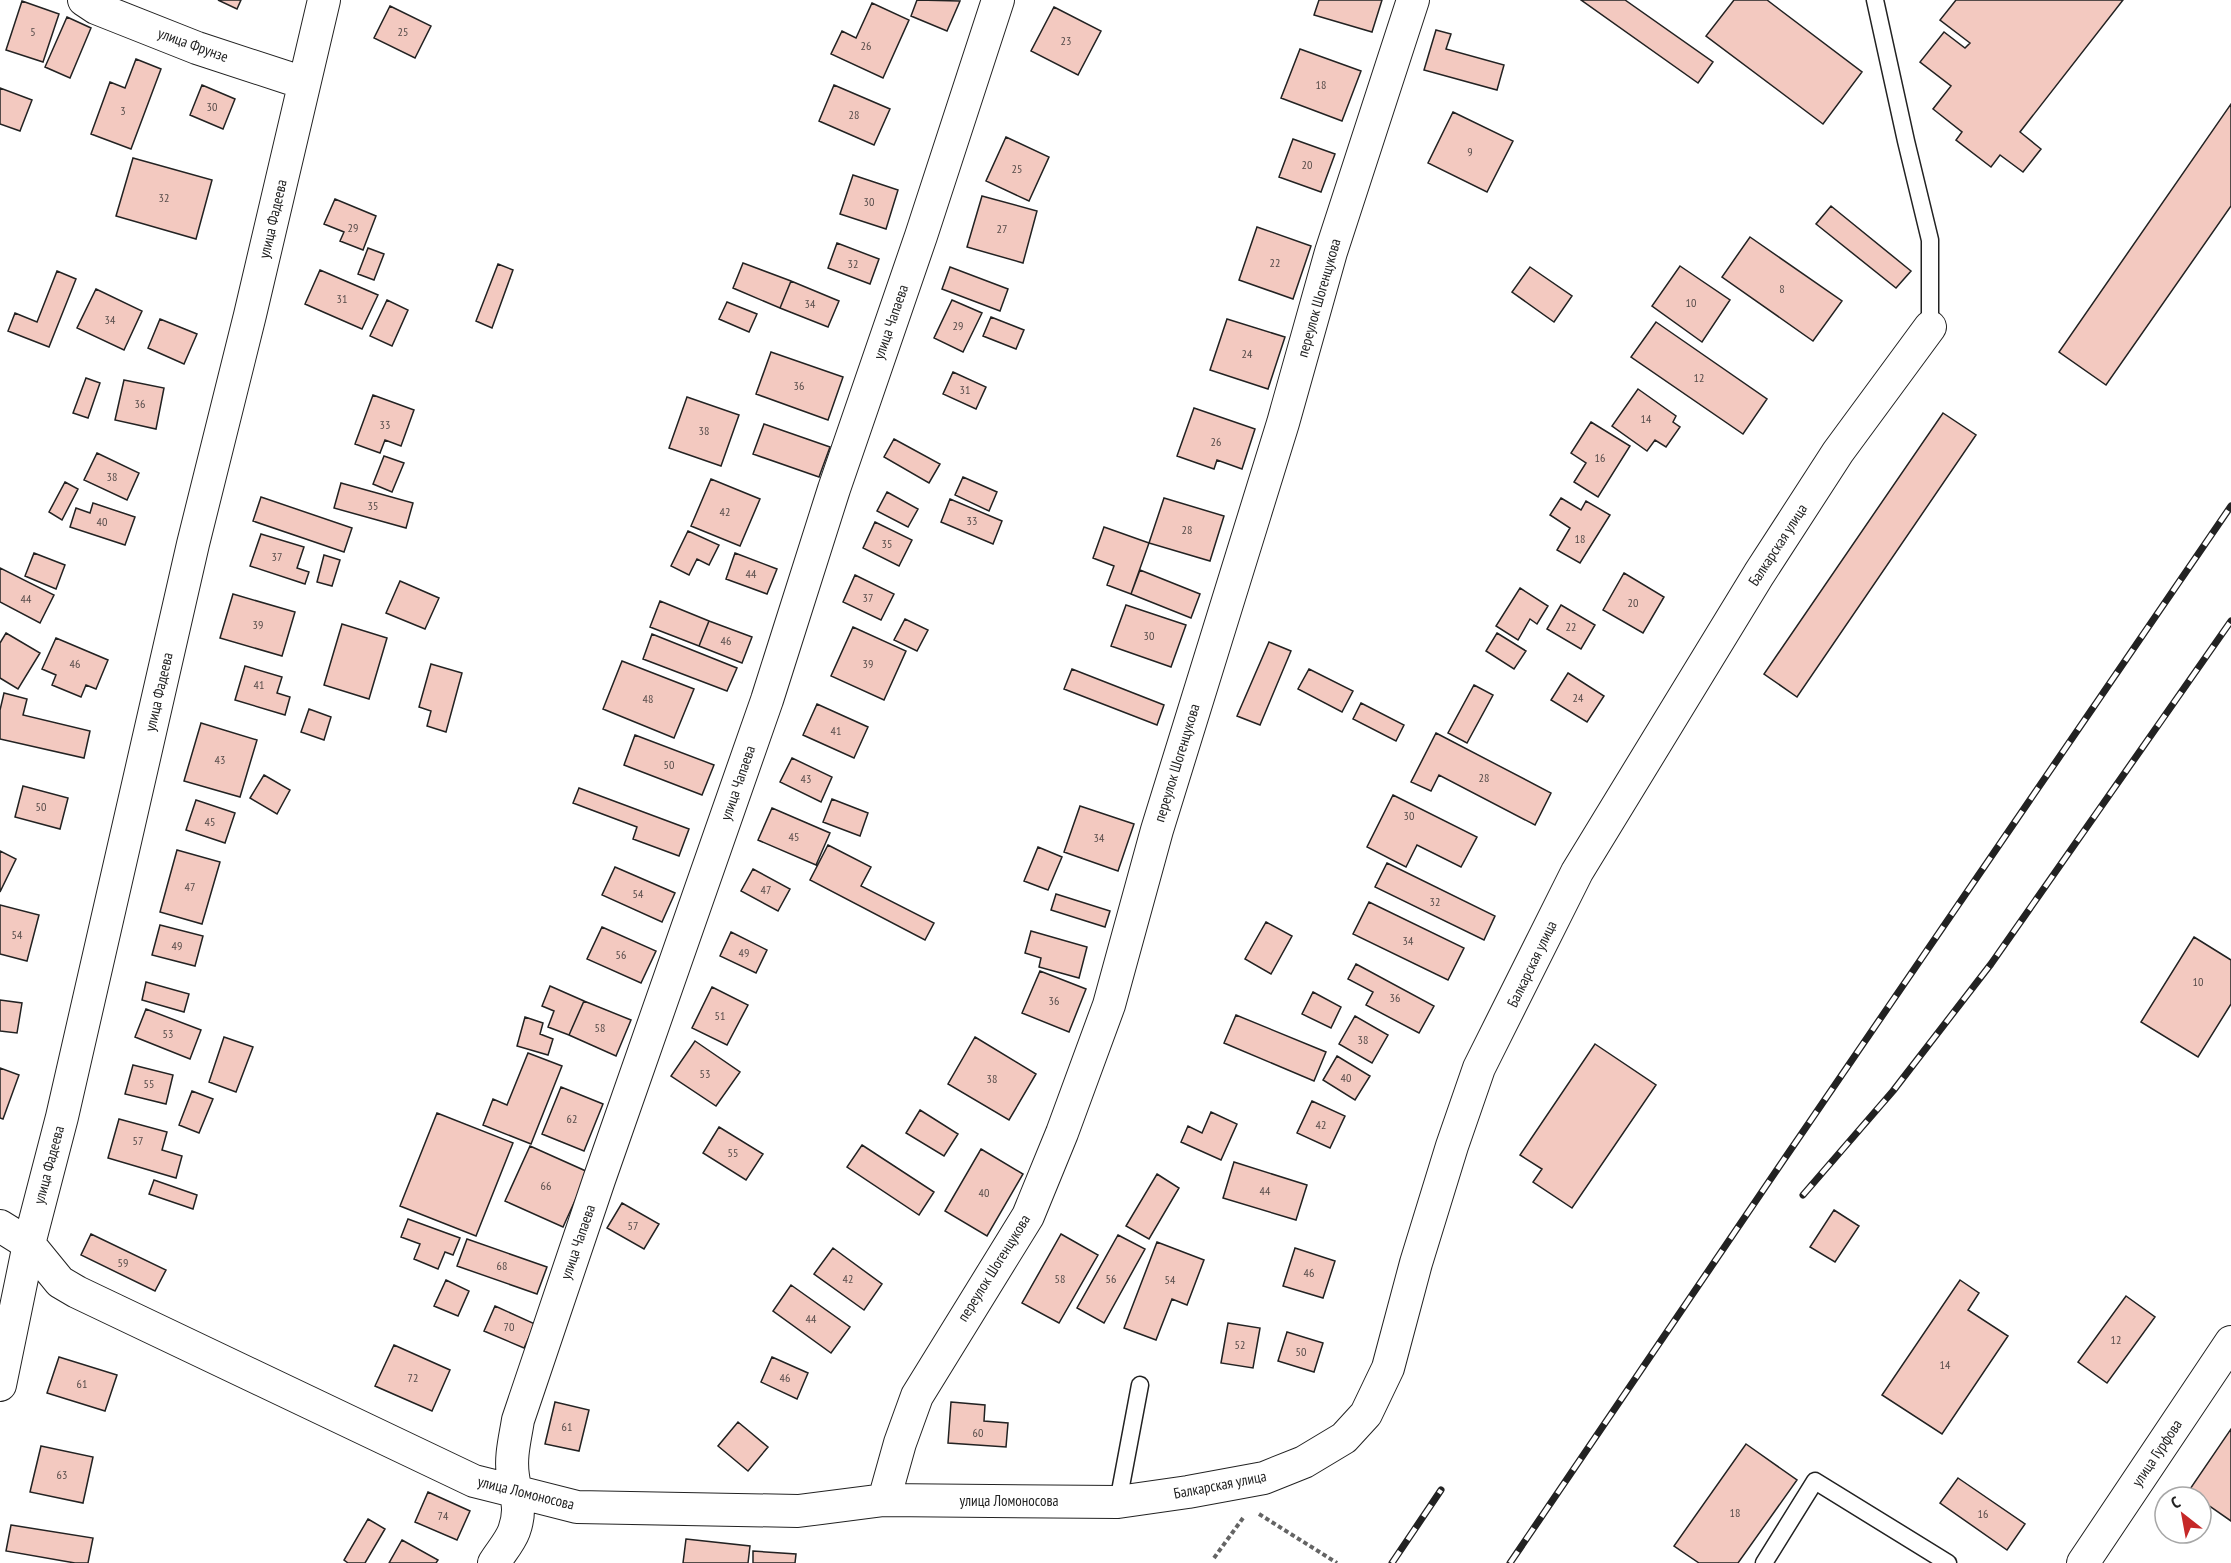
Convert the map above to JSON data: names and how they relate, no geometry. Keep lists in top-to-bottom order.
{
  "streets": {
    "street": [
      "улица Фрунзе",
      "улица Фадеева",
      "переулок Шогенцукова",
      "улица Чапаева",
      "Балкарская улица",
      "улица Гурфова",
      "улица Ломоносова"
    ]
  },
  "crossings": [
    ["улица Фрунзе", "улица Фадеева"],
    ["улица Фадеева", "улица Ломоносова"],
    ["переулок Шогенцукова", "улица Ломоносова"],
    ["улица Чапаева", "улица Ломоносова"],
    ["Балкарская улица", "улица Ломоносова"]
  ],
  "house_numbers": [
    "5",
    "25",
    "23",
    "26",
    "18",
    "30",
    "3",
    "28",
    "9",
    "20",
    "25",
    "32",
    "30",
    "29",
    "27",
    "22",
    "32",
    "8",
    "31",
    "10",
    "34",
    "34",
    "29",
    "24",
    "12",
    "36",
    "31",
    "36",
    "14",
    "33",
    "38",
    "26",
    "16",
    "38",
    "35",
    "42",
    "33",
    "40",
    "28",
    "18",
    "35",
    "37",
    "44",
    "37",
    "44",
    "20",
    "39",
    "22",
    "30",
    "46",
    "46",
    "39",
    "41",
    "24",
    "48",
    "41",
    "43",
    "50",
    "28",
    "43",
    "50",
    "30",
    "45",
    "45",
    "34",
    "47",
    "47",
    "54",
    "32",
    "54",
    "34",
    "49",
    "49",
    "56",
    "10",
    "36",
    "36",
    "51",
    "58",
    "53",
    "38",
    "53",
    "40",
    "38",
    "55",
    "62",
    "42",
    "57",
    "55",
    "66",
    "44",
    "40",
    "57",
    "59",
    "68",
    "46",
    "42",
    "58",
    "56",
    "54",
    "44",
    "70",
    "12",
    "52",
    "50",
    "14",
    "72",
    "46",
    "61",
    "61",
    "60",
    "63",
    "18",
    "16",
    "74"
  ],
  "north": "top left"
}
